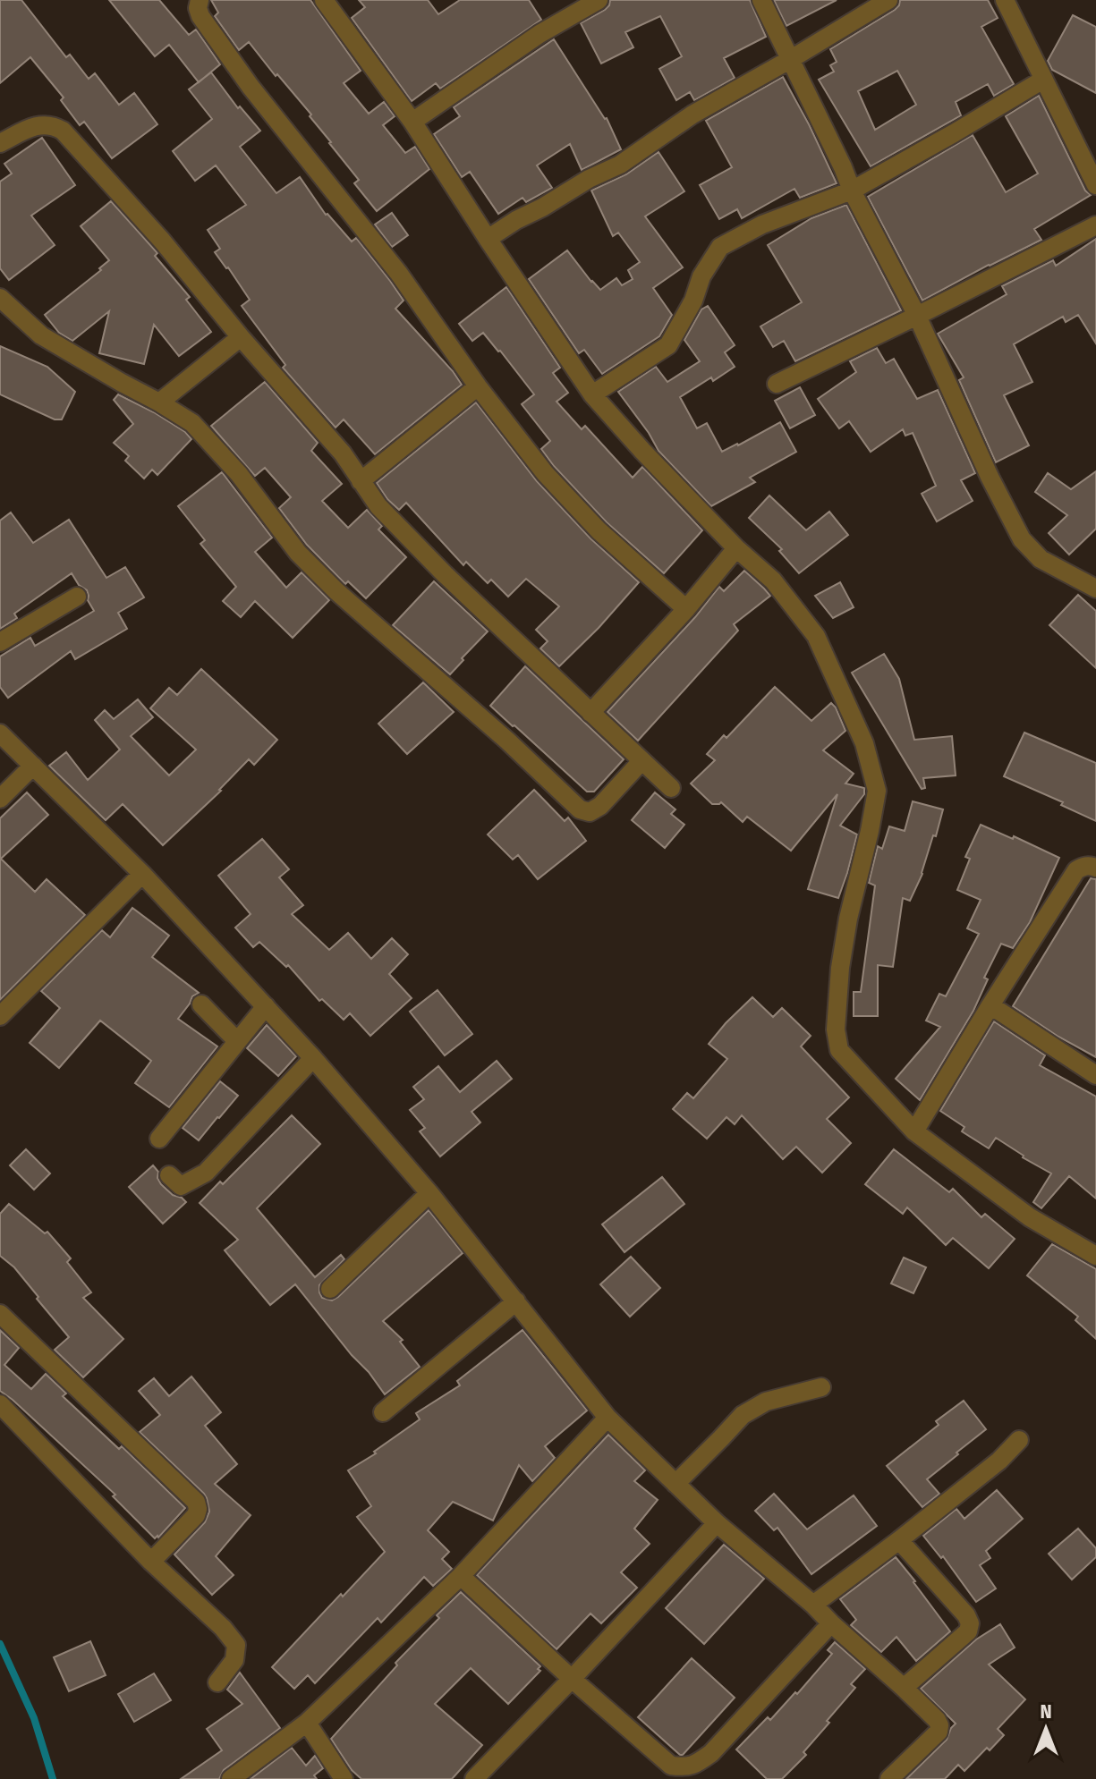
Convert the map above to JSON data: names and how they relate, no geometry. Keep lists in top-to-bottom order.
{
  "north": "top"
}
